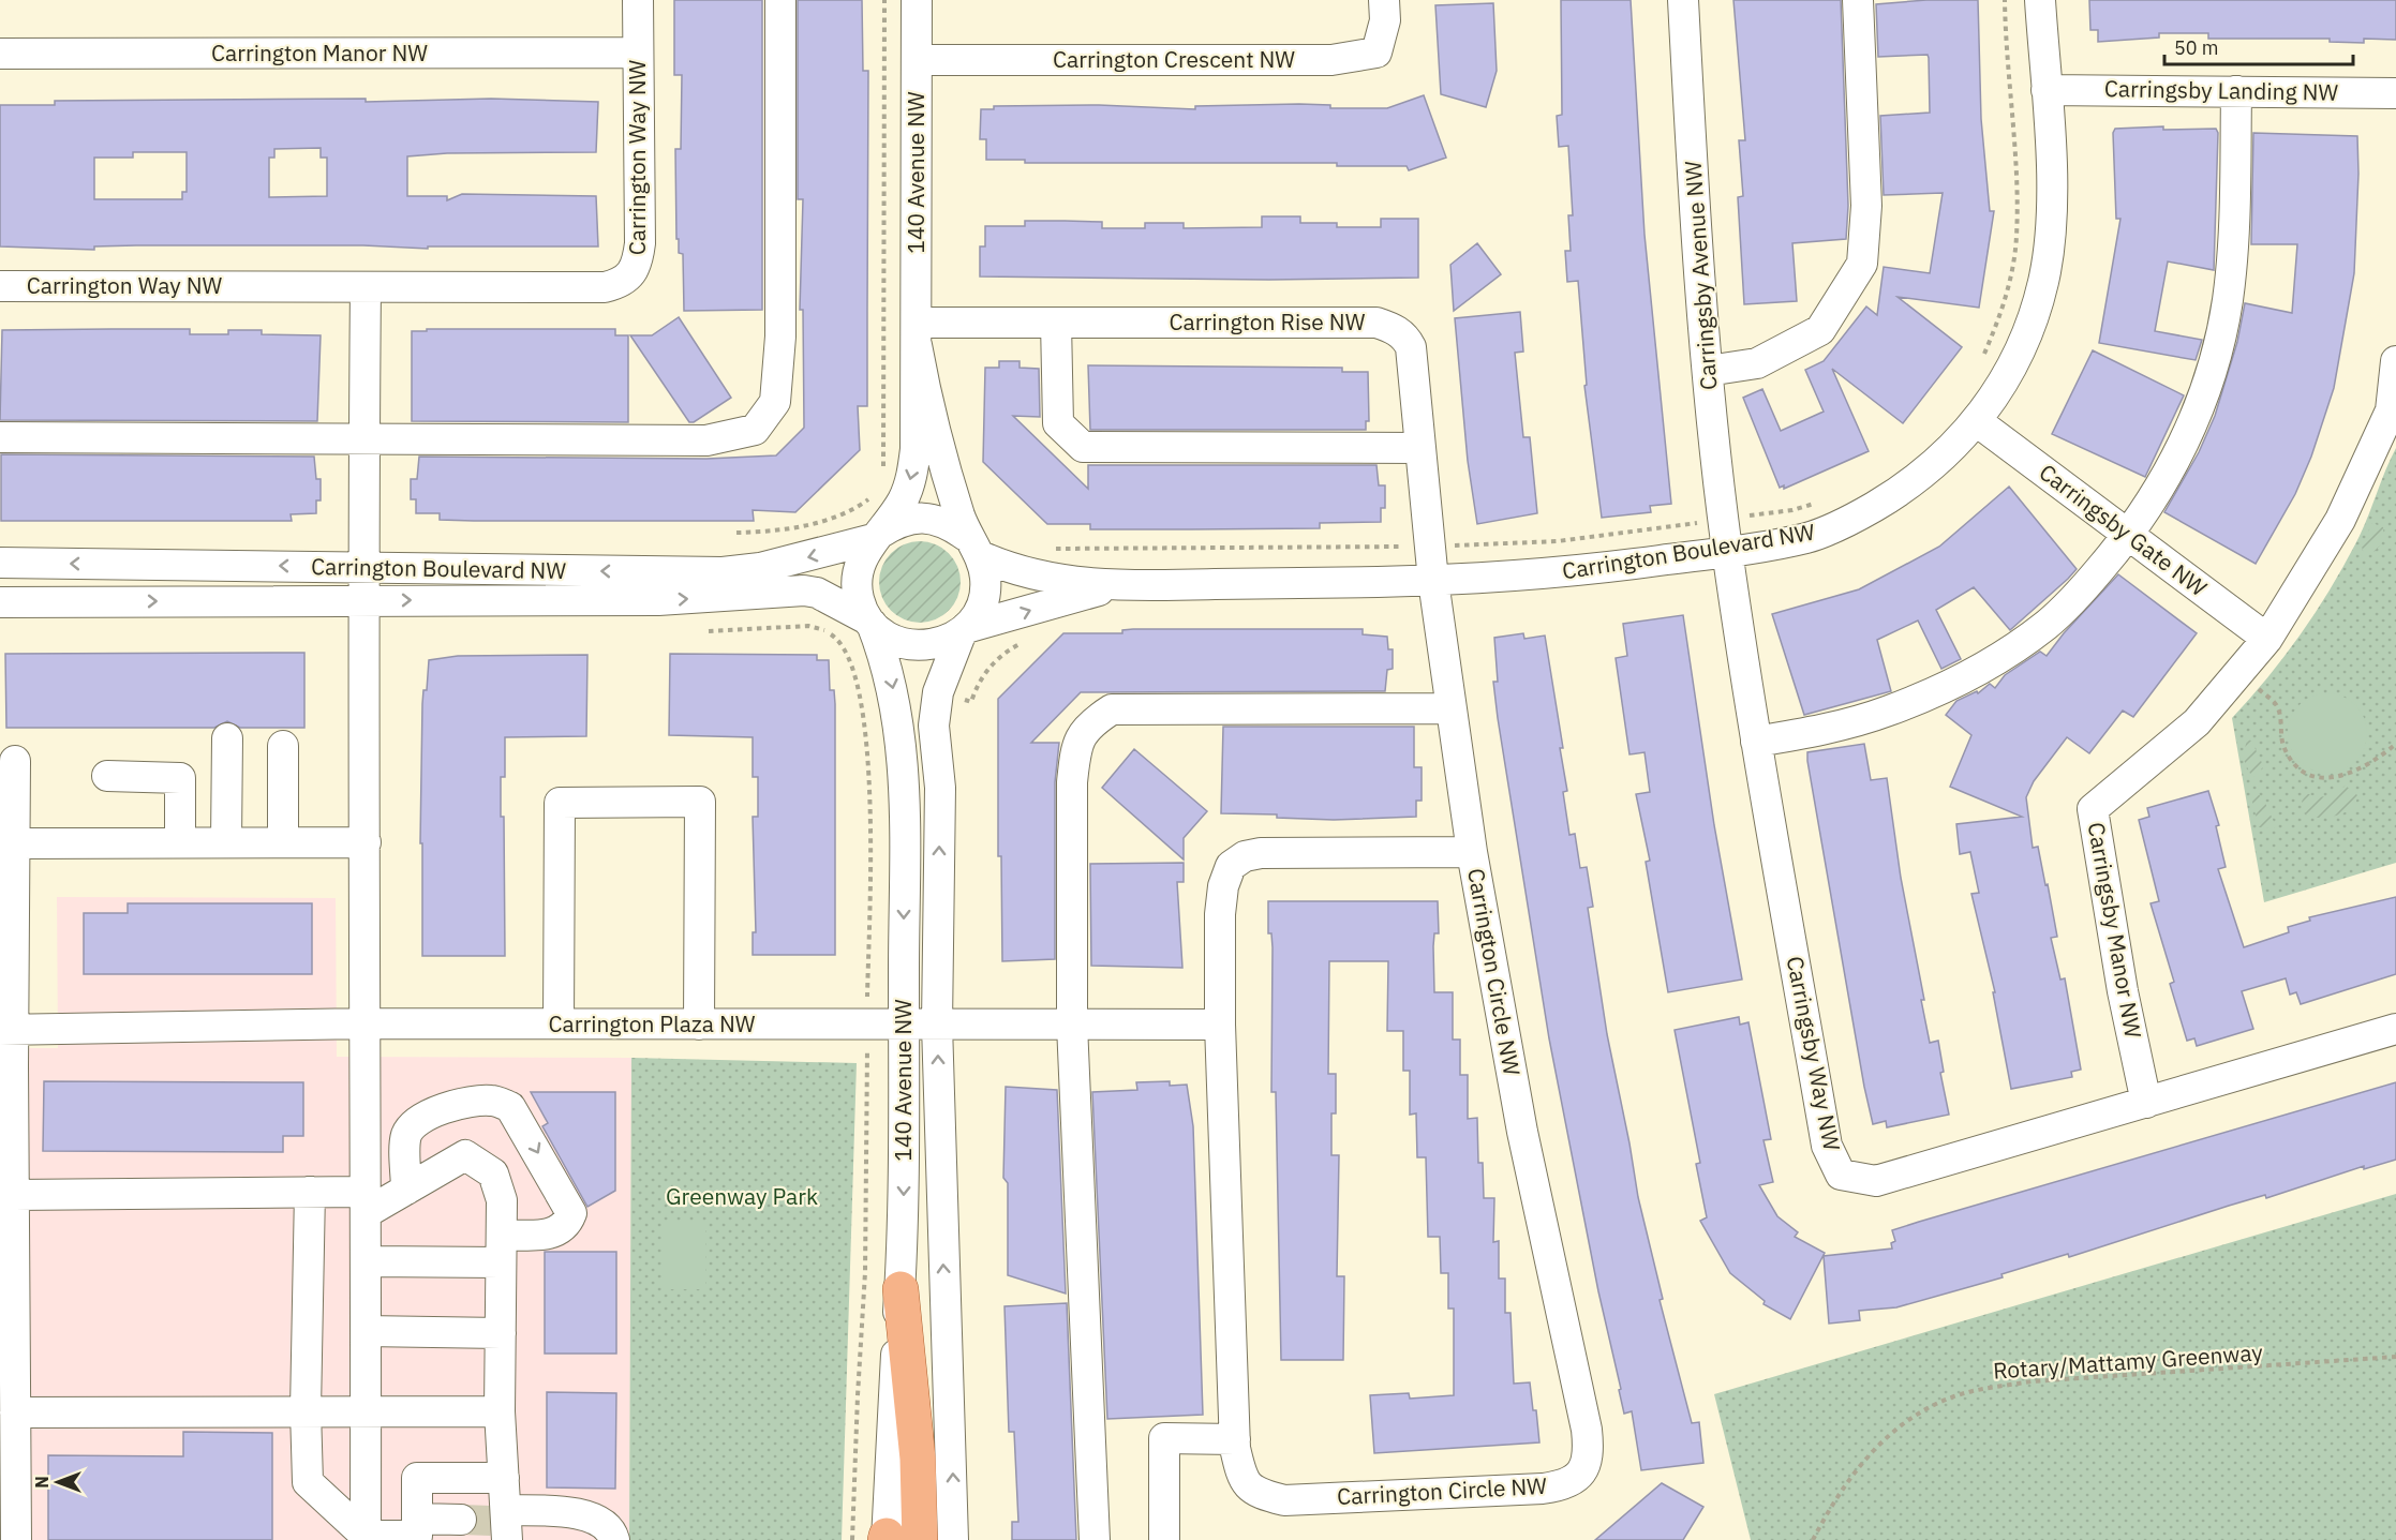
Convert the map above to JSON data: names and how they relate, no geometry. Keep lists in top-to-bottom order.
{
  "streets": {
    "street": [
      "Carrington Manor NW",
      "Carrington Crescent NW",
      "Carringsby Landing NW",
      "Carrington Way NW",
      "140 Avenue NW",
      "Carringsby Avenue NW",
      "Carrington Rise NW",
      "Carringsby Gate NW",
      "Carrington Boulevard NW",
      "Carringsby Manor NW",
      "Carrington Circle NW",
      "Carrington Plaza NW",
      "Carringsby Way NW"
    ],
    "path": ["Rotary/Mattamy Greenway"]
  },
  "crossings": [
    ["Carrington Manor NW", "Carrington Way NW"],
    ["Carrington Crescent NW", "140 Avenue NW"],
    ["Carringsby Landing NW", "Carrington Boulevard NW"],
    ["140 Avenue NW", "Carrington Rise NW"],
    ["140 Avenue NW", "Carrington Boulevard NW"],
    ["140 Avenue NW", "Carrington Plaza NW"],
    ["Carringsby Avenue NW", "Carrington Boulevard NW"],
    ["Carringsby Avenue NW", "Carringsby Way NW"],
    ["Carrington Rise NW", "Carrington Boulevard NW"],
    ["Carrington Rise NW", "Carrington Circle NW"],
    ["Carringsby Gate NW", "Carrington Boulevard NW"],
    ["Carringsby Gate NW", "Carringsby Manor NW"],
    ["Carrington Boulevard NW", "Carrington Circle NW"],
    ["Carrington Boulevard NW", "Carringsby Way NW"],
    ["Carringsby Manor NW", "Carringsby Way NW"]
  ],
  "parks": ["Greenway Park"],
  "scale_bar": "50 m",
  "north": "left"
}
